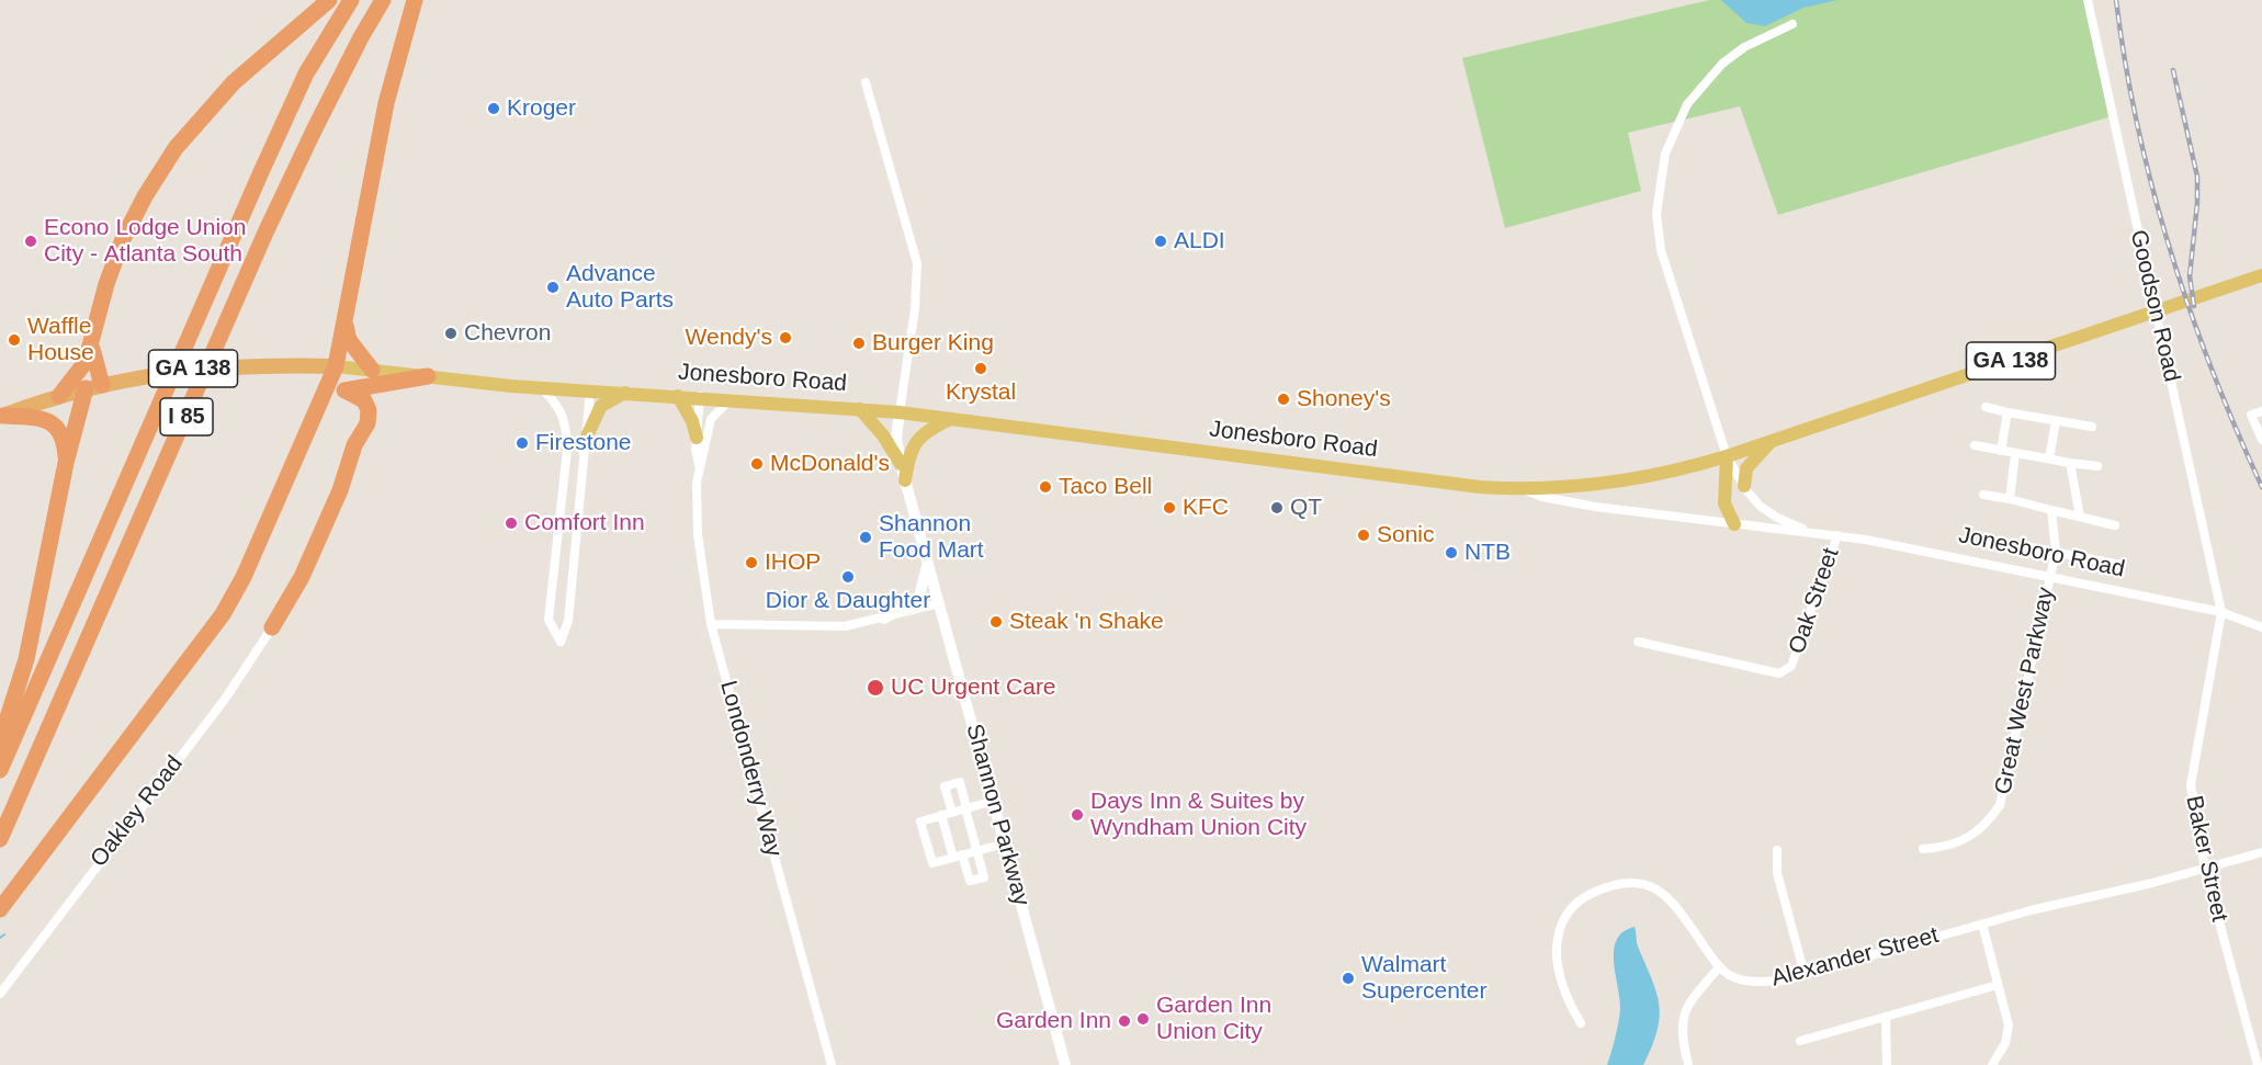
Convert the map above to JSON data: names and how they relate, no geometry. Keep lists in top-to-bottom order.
{
  "streets": {
    "highway": ["GA 138", "Jonesboro Road", "I 85"],
    "street": [
      "Goodson Road",
      "Oak Street",
      "Great West Parkway",
      "Londonderry Way",
      "Oakley Road",
      "Shannon Parkway",
      "Baker Street",
      "Alexander Street"
    ]
  },
  "crossings": [
    ["Goodson Road", "Jonesboro Road"],
    ["Goodson Road", "Baker Street"],
    ["GA 138", "Jonesboro Road"],
    ["Jonesboro Road", "Oak Street"],
    ["Jonesboro Road", "Great West Parkway"],
    ["Jonesboro Road", "Londonderry Way"],
    ["Jonesboro Road", "Shannon Parkway"],
    ["Jonesboro Road", "Baker Street"],
    ["Baker Street", "Alexander Street"]
  ],
  "places": [
    "Kroger",
    "Econo Lodge Union City - Atlanta South",
    "ALDI",
    "Advance Auto Parts",
    "Chevron",
    "Wendy's",
    "Waffle House",
    "Burger King",
    "Krystal",
    "Shoney's",
    "Firestone",
    "McDonald's",
    "Taco Bell",
    "KFC",
    "QT",
    "Comfort Inn",
    "Sonic",
    "Shannon Food Mart",
    "NTB",
    "IHOP",
    "Dior & Daughter",
    "Steak 'n Shake",
    "UC Urgent Care",
    "Days Inn & Suites by Wyndham Union City",
    "Walmart Supercenter",
    "Garden Inn Union City",
    "Garden Inn"
  ]
}
